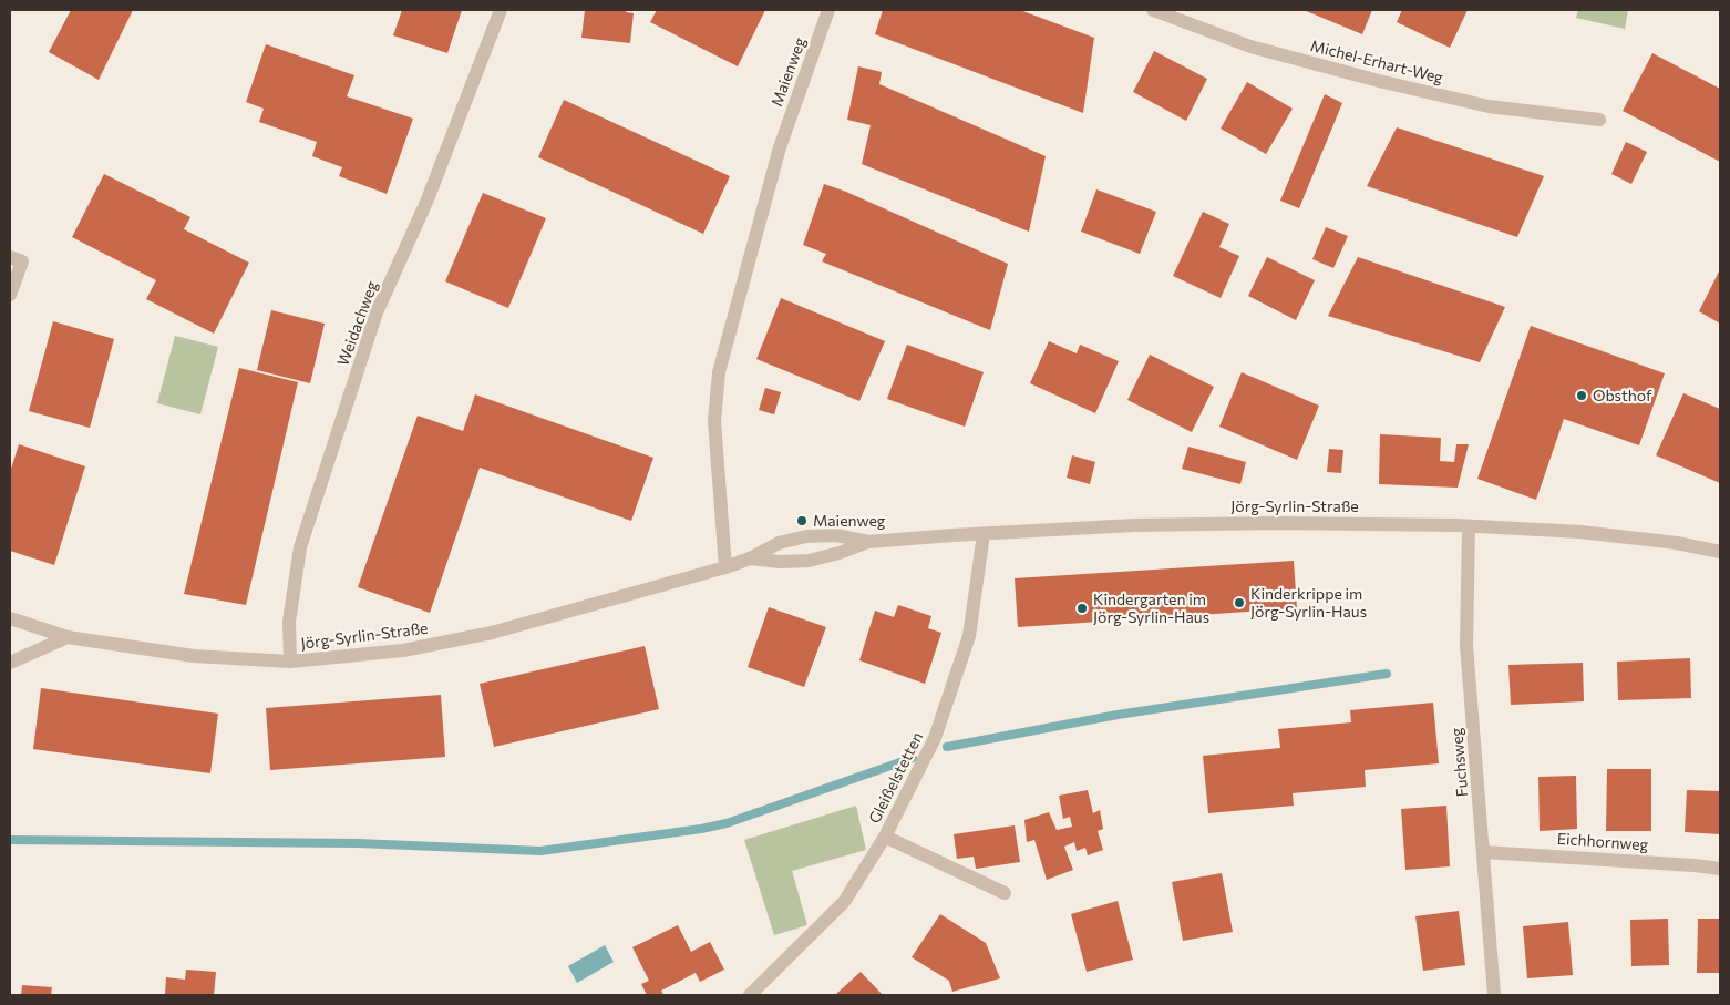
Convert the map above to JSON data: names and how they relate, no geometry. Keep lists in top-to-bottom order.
{
  "streets": {
    "street": [
      "Michel-Erhart-Weg",
      "Maienweg",
      "Weidachweg",
      "Jörg-Syrlin-Straße",
      "Fuchsweg",
      "Gleißelstetten",
      "Eichhornweg"
    ]
  },
  "crossings": [
    ["Maienweg", "Jörg-Syrlin-Straße"],
    ["Weidachweg", "Jörg-Syrlin-Straße"],
    ["Jörg-Syrlin-Straße", "Fuchsweg"],
    ["Jörg-Syrlin-Straße", "Gleißelstetten"],
    ["Fuchsweg", "Eichhornweg"]
  ],
  "places": [
    "Obsthof",
    "Maienweg",
    "Kinderkrippe im Jörg-Syrlin-Haus",
    "Kindergarten im Jörg-Syrlin-Haus"
  ]
}
